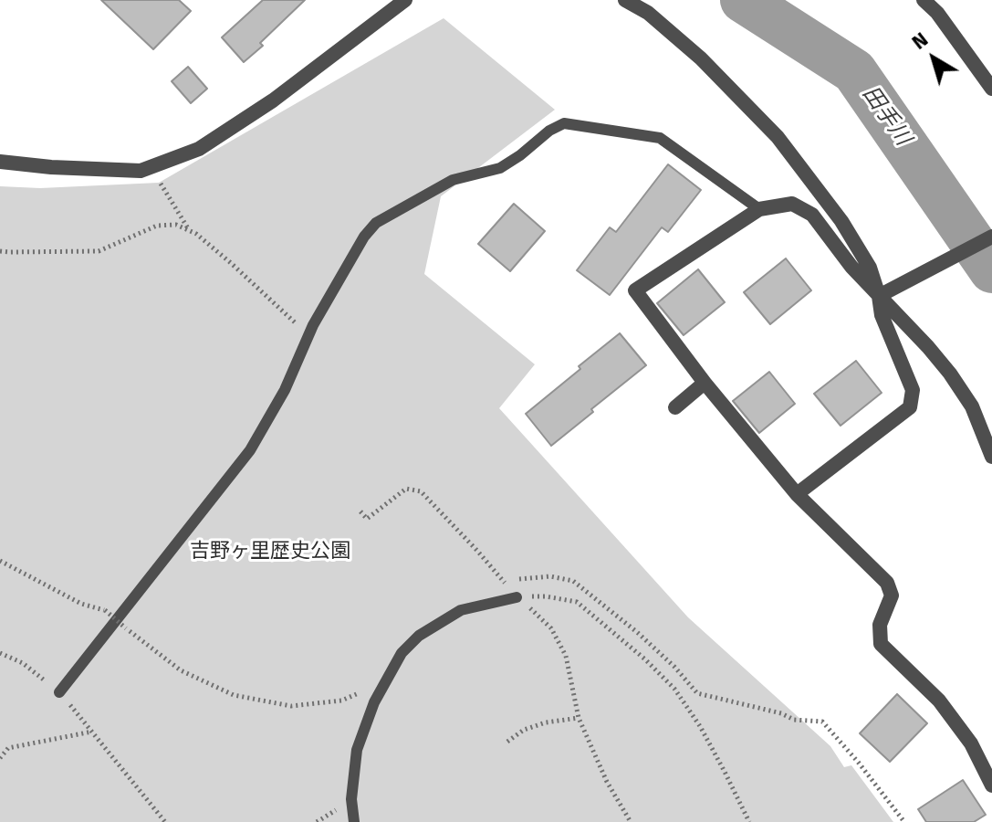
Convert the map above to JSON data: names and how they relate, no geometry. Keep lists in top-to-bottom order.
{
  "water": ["田手川"],
  "parks": ["吉野ヶ里歴史公園"],
  "north": "top left"
}
